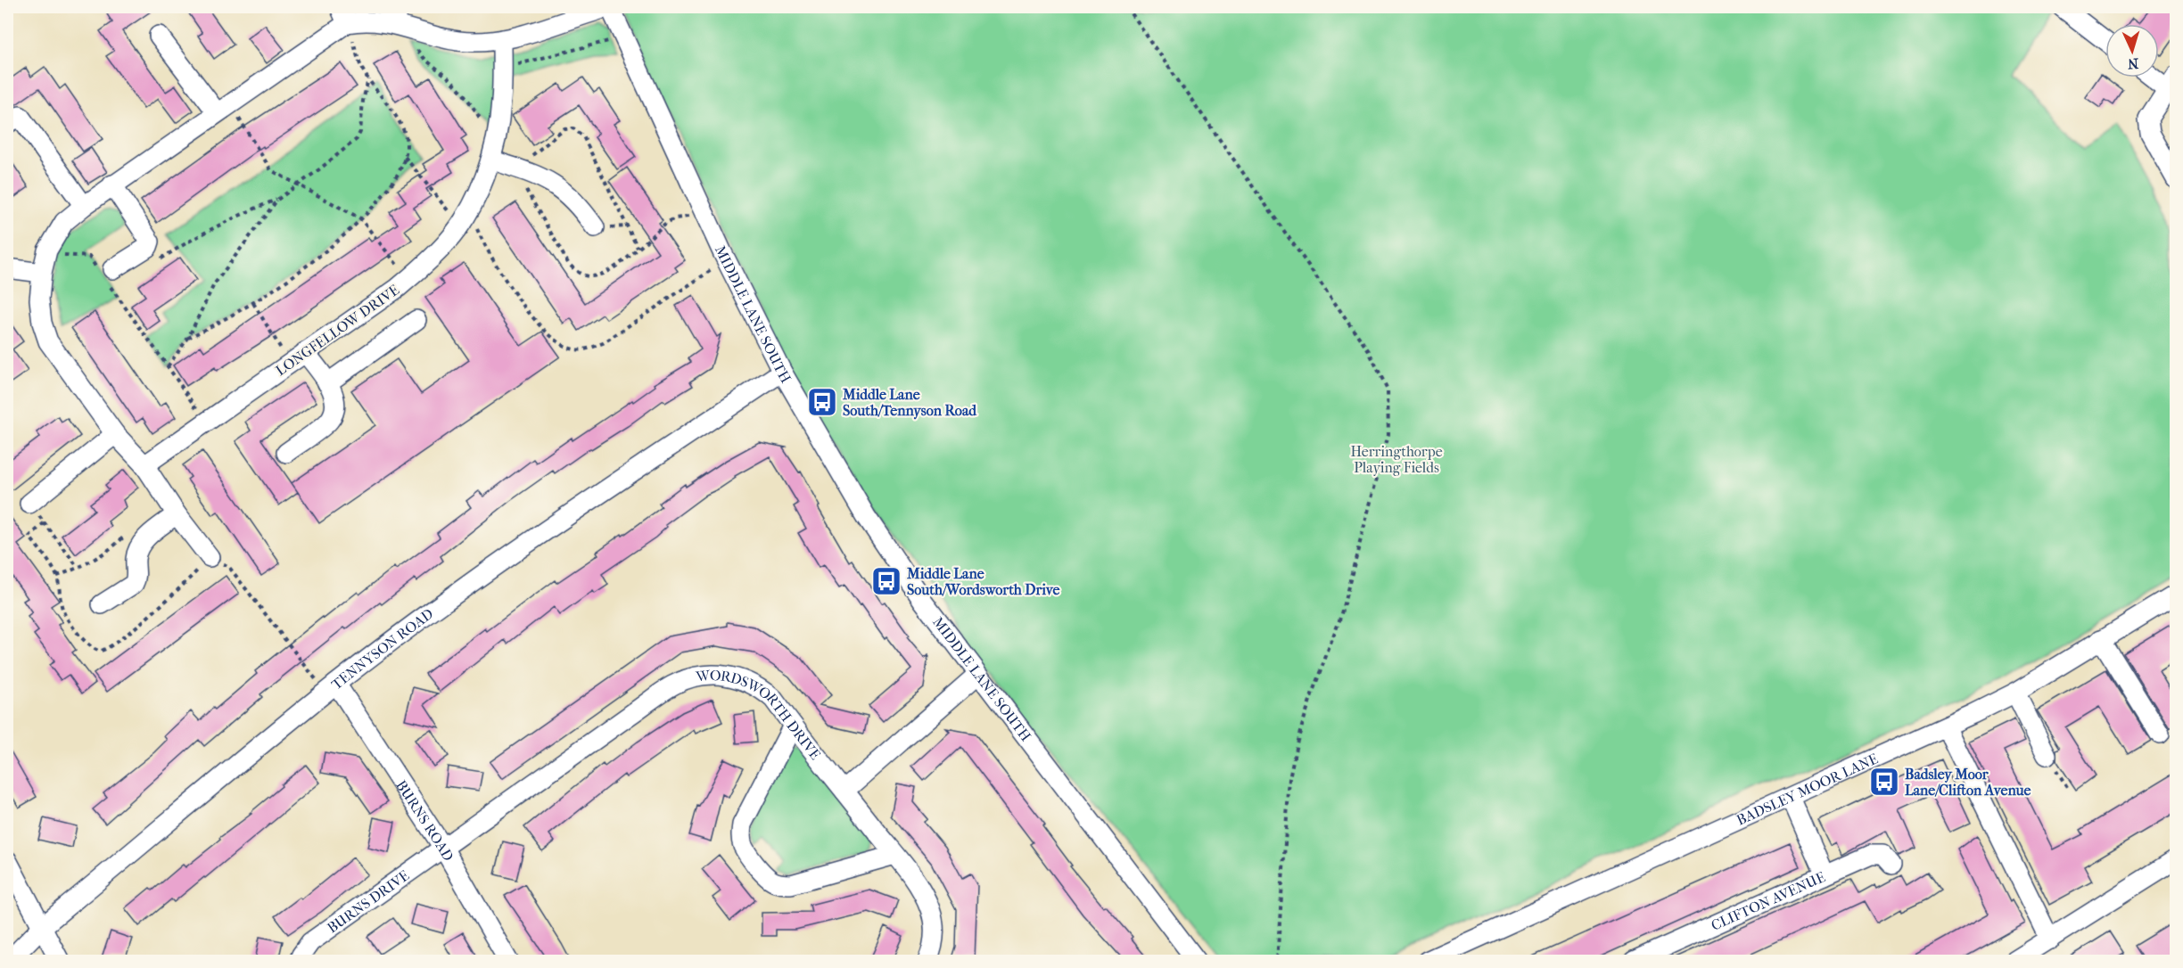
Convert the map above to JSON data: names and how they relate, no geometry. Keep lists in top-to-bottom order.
{
  "streets": {
    "street": [
      "MIDDLE LANE SOUTH",
      "LONGFELLOW DRIVE",
      "TENNYSON ROAD",
      "WORDSWORTH DRIVE",
      "BADSLEY MOOR LANE",
      "BURNS ROAD",
      "CLIFTON AVENUE",
      "BURNS DRIVE"
    ]
  },
  "crossings": [
    ["MIDDLE LANE SOUTH", "TENNYSON ROAD"],
    ["TENNYSON ROAD", "BURNS ROAD"],
    ["WORDSWORTH DRIVE", "BURNS ROAD"],
    ["WORDSWORTH DRIVE", "BURNS DRIVE"],
    ["BADSLEY MOOR LANE", "CLIFTON AVENUE"],
    ["BURNS ROAD", "BURNS DRIVE"]
  ],
  "parks": ["Herringthorpe Playing Fields"],
  "places": {
    "bus stop": ["Middle Lane South/Tennyson Road", "Middle Lane South/Wordsworth Drive", "Badsley Moor Lane/Clifton Avenue"]
  },
  "north": "bottom"
}
